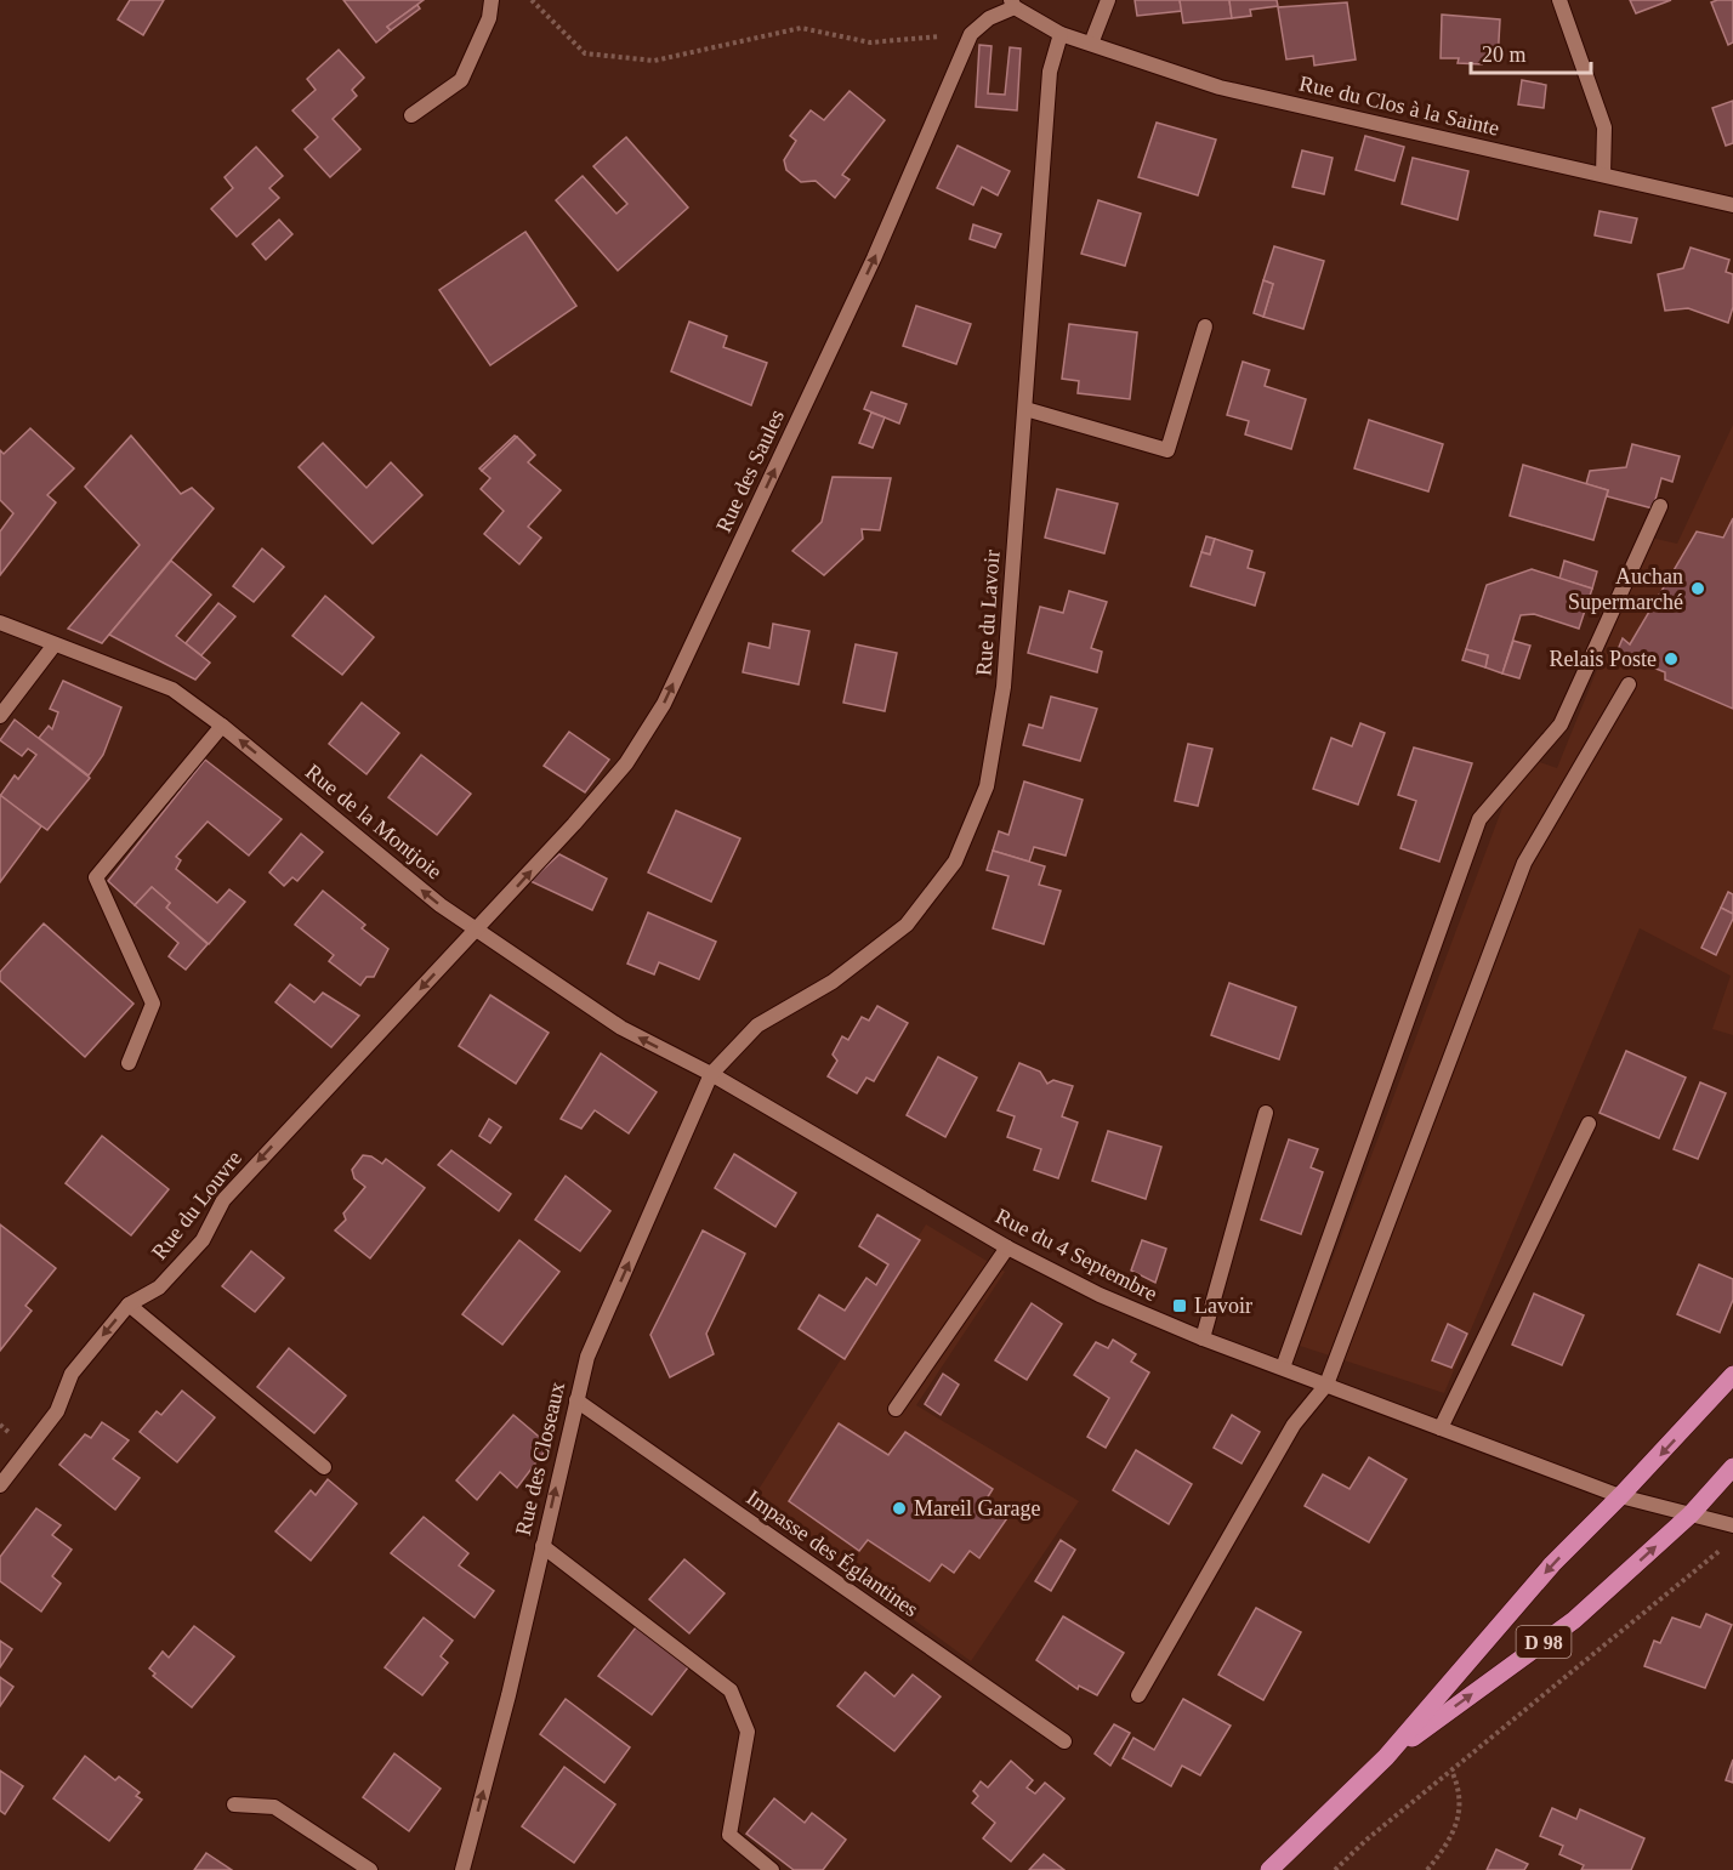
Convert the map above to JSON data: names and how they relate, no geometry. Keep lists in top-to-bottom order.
{
  "streets": {
    "main road": ["D 98"],
    "street": [
      "Rue du Clos à la Sainte",
      "Rue des Saules",
      "Rue du Lavoir",
      "Rue de la Montjoie",
      "Rue du Louvre",
      "Rue du 4 Septembre",
      "Rue des Closeaux",
      "Impasse des Églantines"
    ]
  },
  "crossings": [
    ["Rue du Clos à la Sainte", "Rue du Lavoir"],
    ["Rue des Saules", "Rue de la Montjoie"],
    ["Rue des Saules", "Rue du Louvre"],
    ["Rue du Lavoir", "Rue de la Montjoie"],
    ["Rue du Lavoir", "Rue du 4 Septembre"],
    ["Rue du Lavoir", "Rue des Closeaux"],
    ["Rue de la Montjoie", "Rue du Louvre"],
    ["Rue de la Montjoie", "Rue du 4 Septembre"],
    ["Rue de la Montjoie", "Rue des Closeaux"],
    ["Rue du 4 Septembre", "Rue des Closeaux"],
    ["Rue du 4 Septembre", "D 98"],
    ["Rue des Closeaux", "Impasse des Églantines"]
  ],
  "one_way": [
    "Rue des Saules",
    "Rue de la Montjoie",
    "Rue du Louvre",
    "Rue des Closeaux"
  ],
  "places": {
    "other": ["Auchan Supermarché", "Relais Poste", "Mareil Garage"],
    "transit": ["Lavoir"]
  },
  "scale_bar": "20 m"
}
